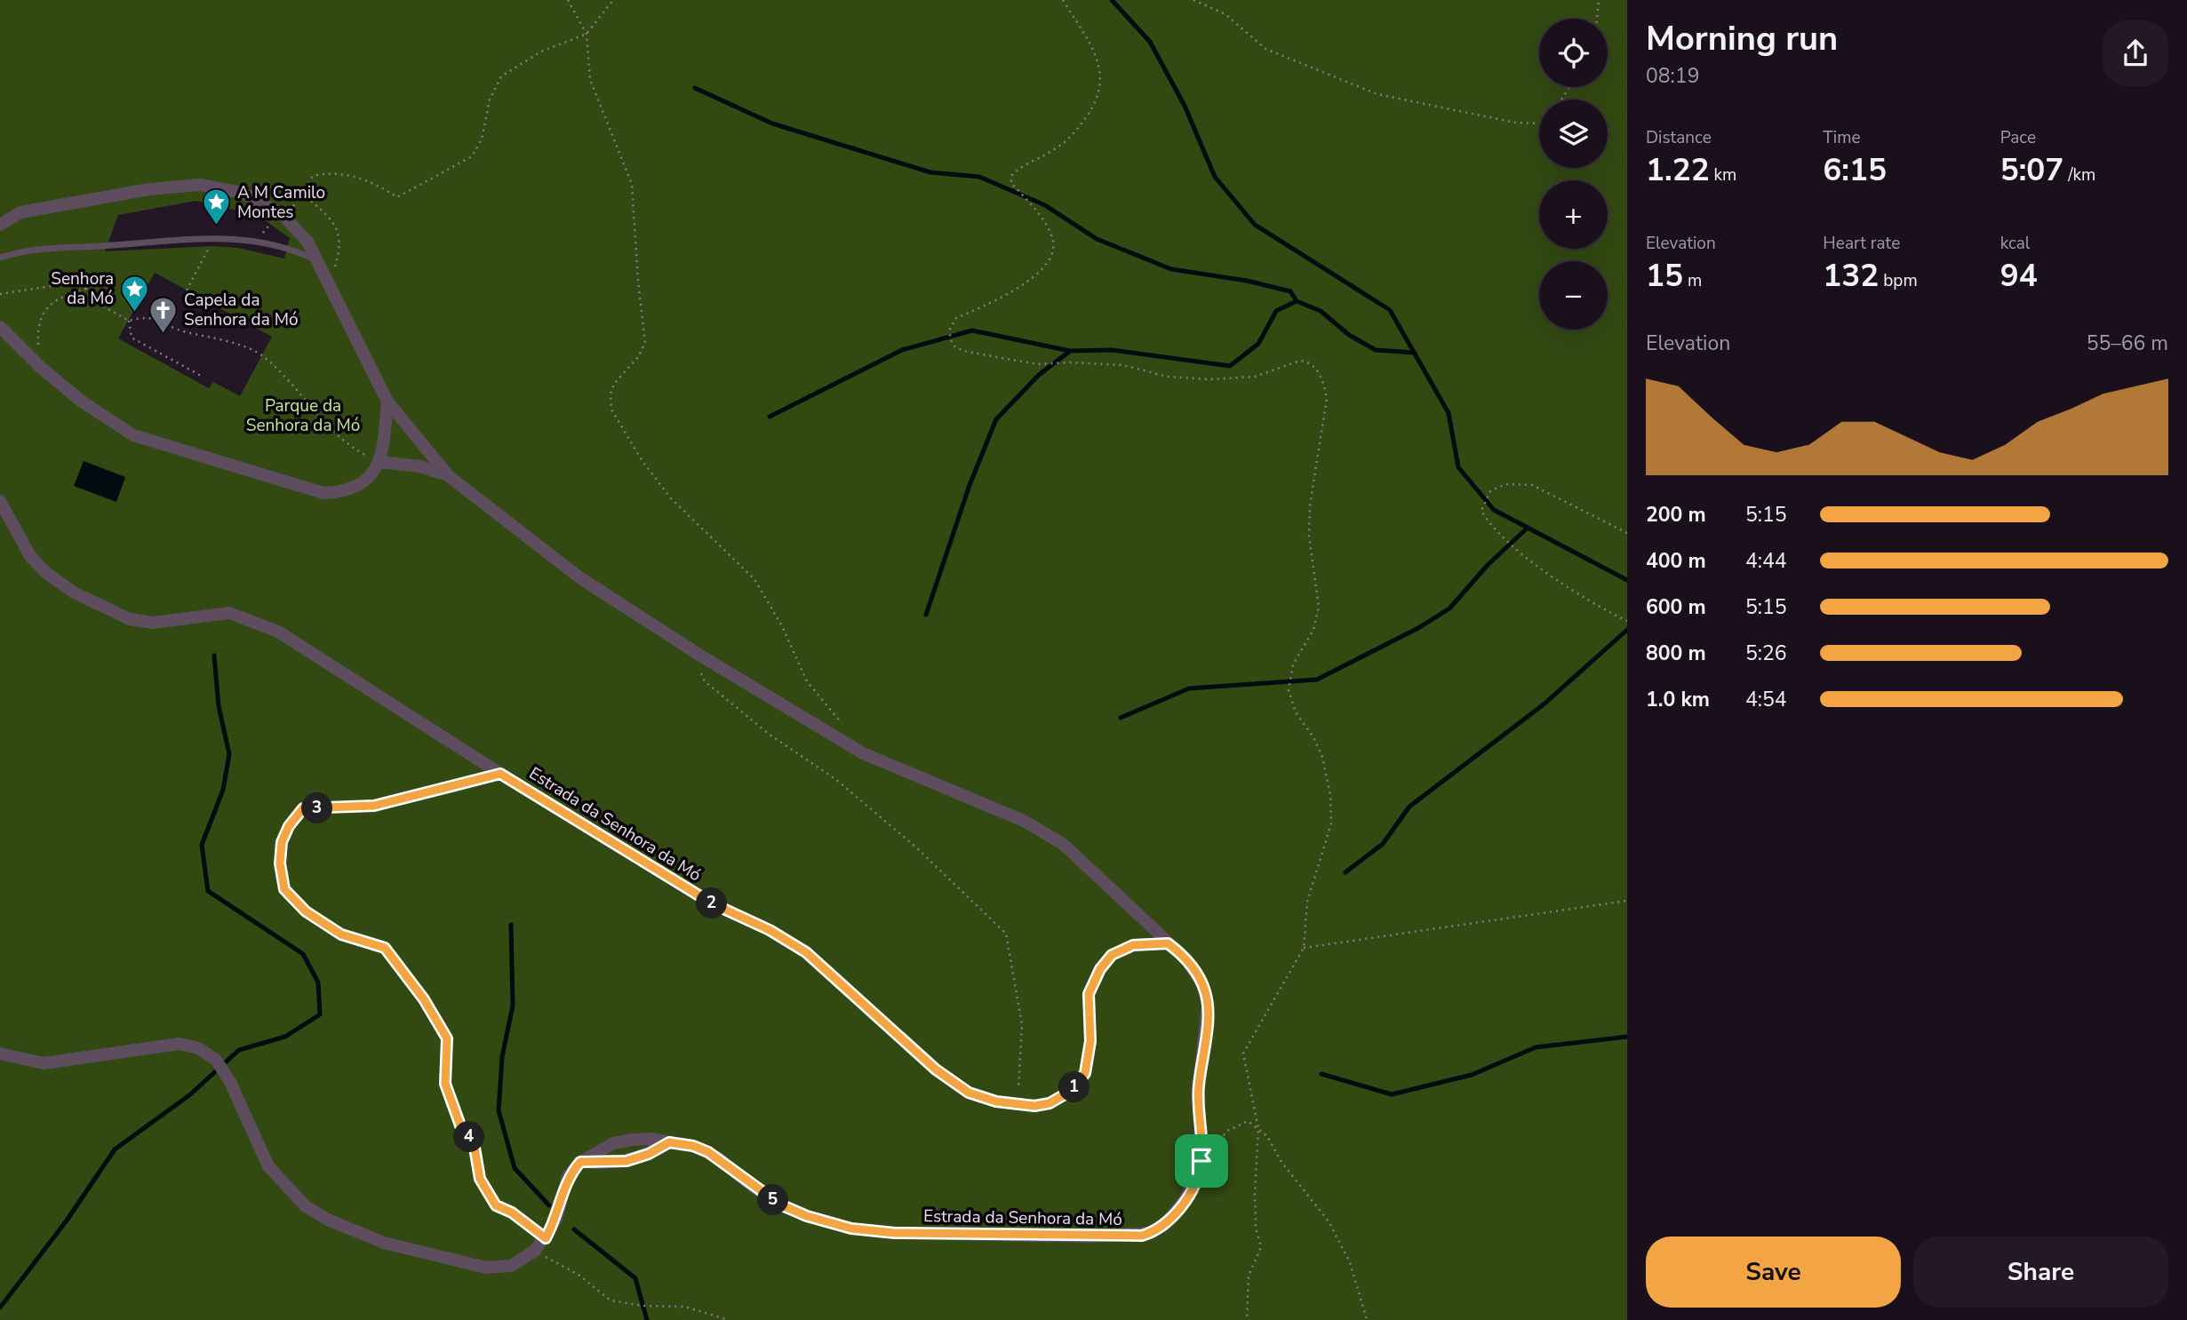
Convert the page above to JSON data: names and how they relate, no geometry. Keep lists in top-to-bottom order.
{
  "streets": {
    "street": ["Estrada da Senhora da Mó"]
  },
  "parks": ["Parque da Senhora da Mó"],
  "places": {
    "place": ["A M Camilo Montes", "Senhora da Mó"],
    "church": ["Capela da Senhora da Mó"]
  },
  "page": {
    "heading": ["Morning run", "08:19"],
    "map_buttons": ["+", "−"],
    "stats": [
      ["Distance", "1.22 km"],
      ["Time", "6:15"],
      ["Pace", "5:07 /km"],
      ["Elevation", "15 m"],
      ["Heart rate", "132 bpm"],
      ["kcal", "94"]
    ],
    "chart": ["Elevation", "55–66 m"],
    "list": [
      {
        "name": "200 m",
        "note": "5:15"
      },
      {
        "name": "400 m",
        "note": "4:44"
      },
      {
        "name": "600 m",
        "note": "5:15"
      },
      {
        "name": "800 m",
        "note": "5:26"
      },
      {
        "name": "1.0 km",
        "note": "4:54"
      }
    ],
    "pins": [
      "3",
      "2",
      "1",
      "4",
      "5"
    ],
    "buttons": ["Save", "Share"]
  }
}
